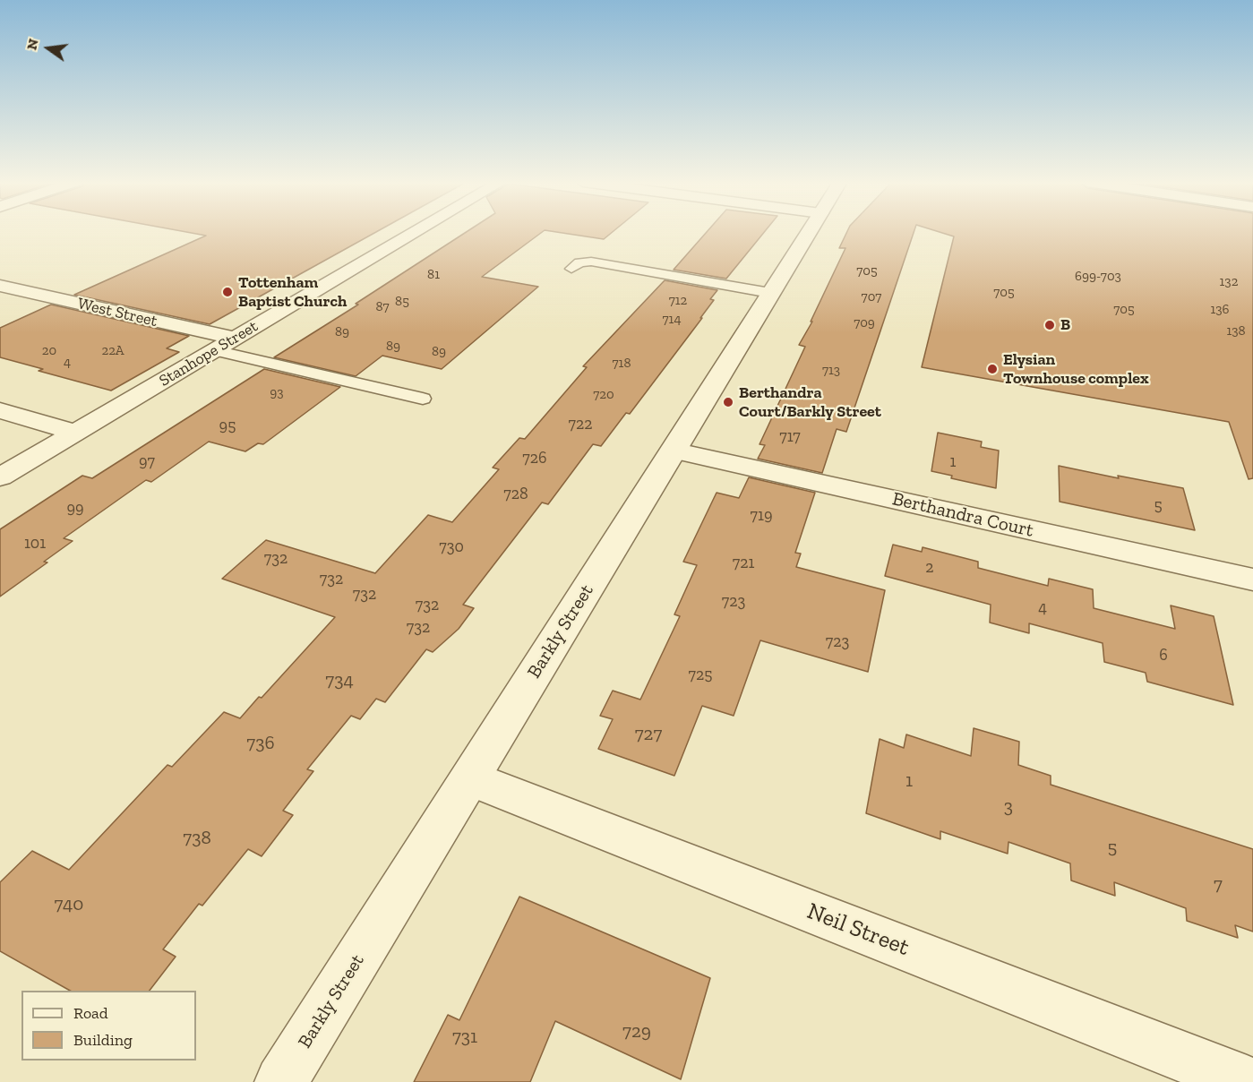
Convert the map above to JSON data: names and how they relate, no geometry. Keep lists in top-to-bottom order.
{
  "streets": {
    "street": [
      "West Street",
      "Stanhope Street",
      "Berthandra Court",
      "Barkly Street",
      "Neil Street"
    ]
  },
  "crossings": [
    ["West Street", "Stanhope Street"],
    ["Berthandra Court", "Barkly Street"],
    ["Barkly Street", "Neil Street"]
  ],
  "places": [
    "Tottenham Baptist Church",
    "B",
    "Elysian Townhouse complex",
    "Berthandra Court/Barkly Street"
  ],
  "house_numbers": [
    "705",
    "81",
    "699-703",
    "132",
    "705",
    "707",
    "712",
    "85",
    "87",
    "705",
    "136",
    "714",
    "709",
    "138",
    "89",
    "89",
    "20",
    "22A",
    "89",
    "4",
    "718",
    "713",
    "93",
    "720",
    "722",
    "95",
    "717",
    "726",
    "97",
    "1",
    "728",
    "5",
    "99",
    "719",
    "101",
    "730",
    "732",
    "721",
    "2",
    "732",
    "732",
    "723",
    "732",
    "4",
    "732",
    "723",
    "6",
    "725",
    "734",
    "727",
    "736",
    "1",
    "3",
    "738",
    "5",
    "7",
    "740",
    "729",
    "731"
  ],
  "legend": ["Road", "Building"],
  "north": "left"
}
